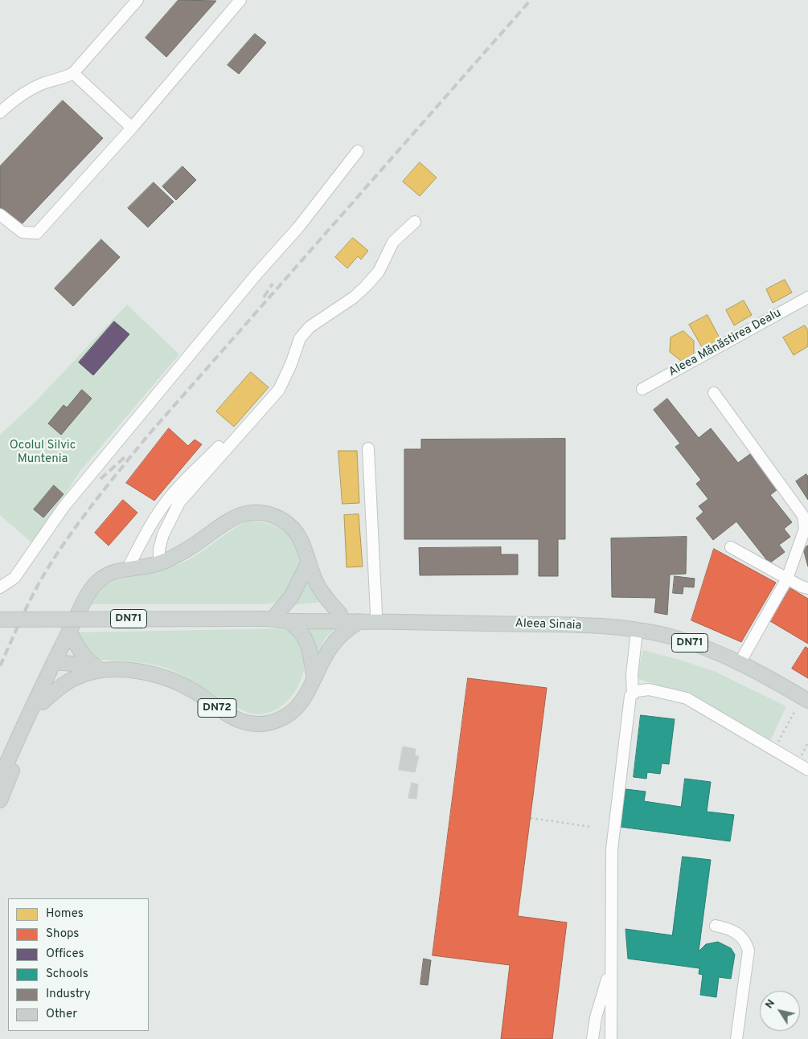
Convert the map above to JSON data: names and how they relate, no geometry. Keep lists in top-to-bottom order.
{
  "streets": {
    "main road": ["DN71", "Aleea Sinaia", "DN72"],
    "street": ["Aleea Mănăstirea Dealu"]
  },
  "crossings": [
    ["Aleea Sinaia", "DN72"]
  ],
  "parks": ["Ocolul Silvic Muntenia"],
  "legend": [
    "Homes",
    "Shops",
    "Offices",
    "Schools",
    "Industry",
    "Other"
  ],
  "north": "top left"
}
